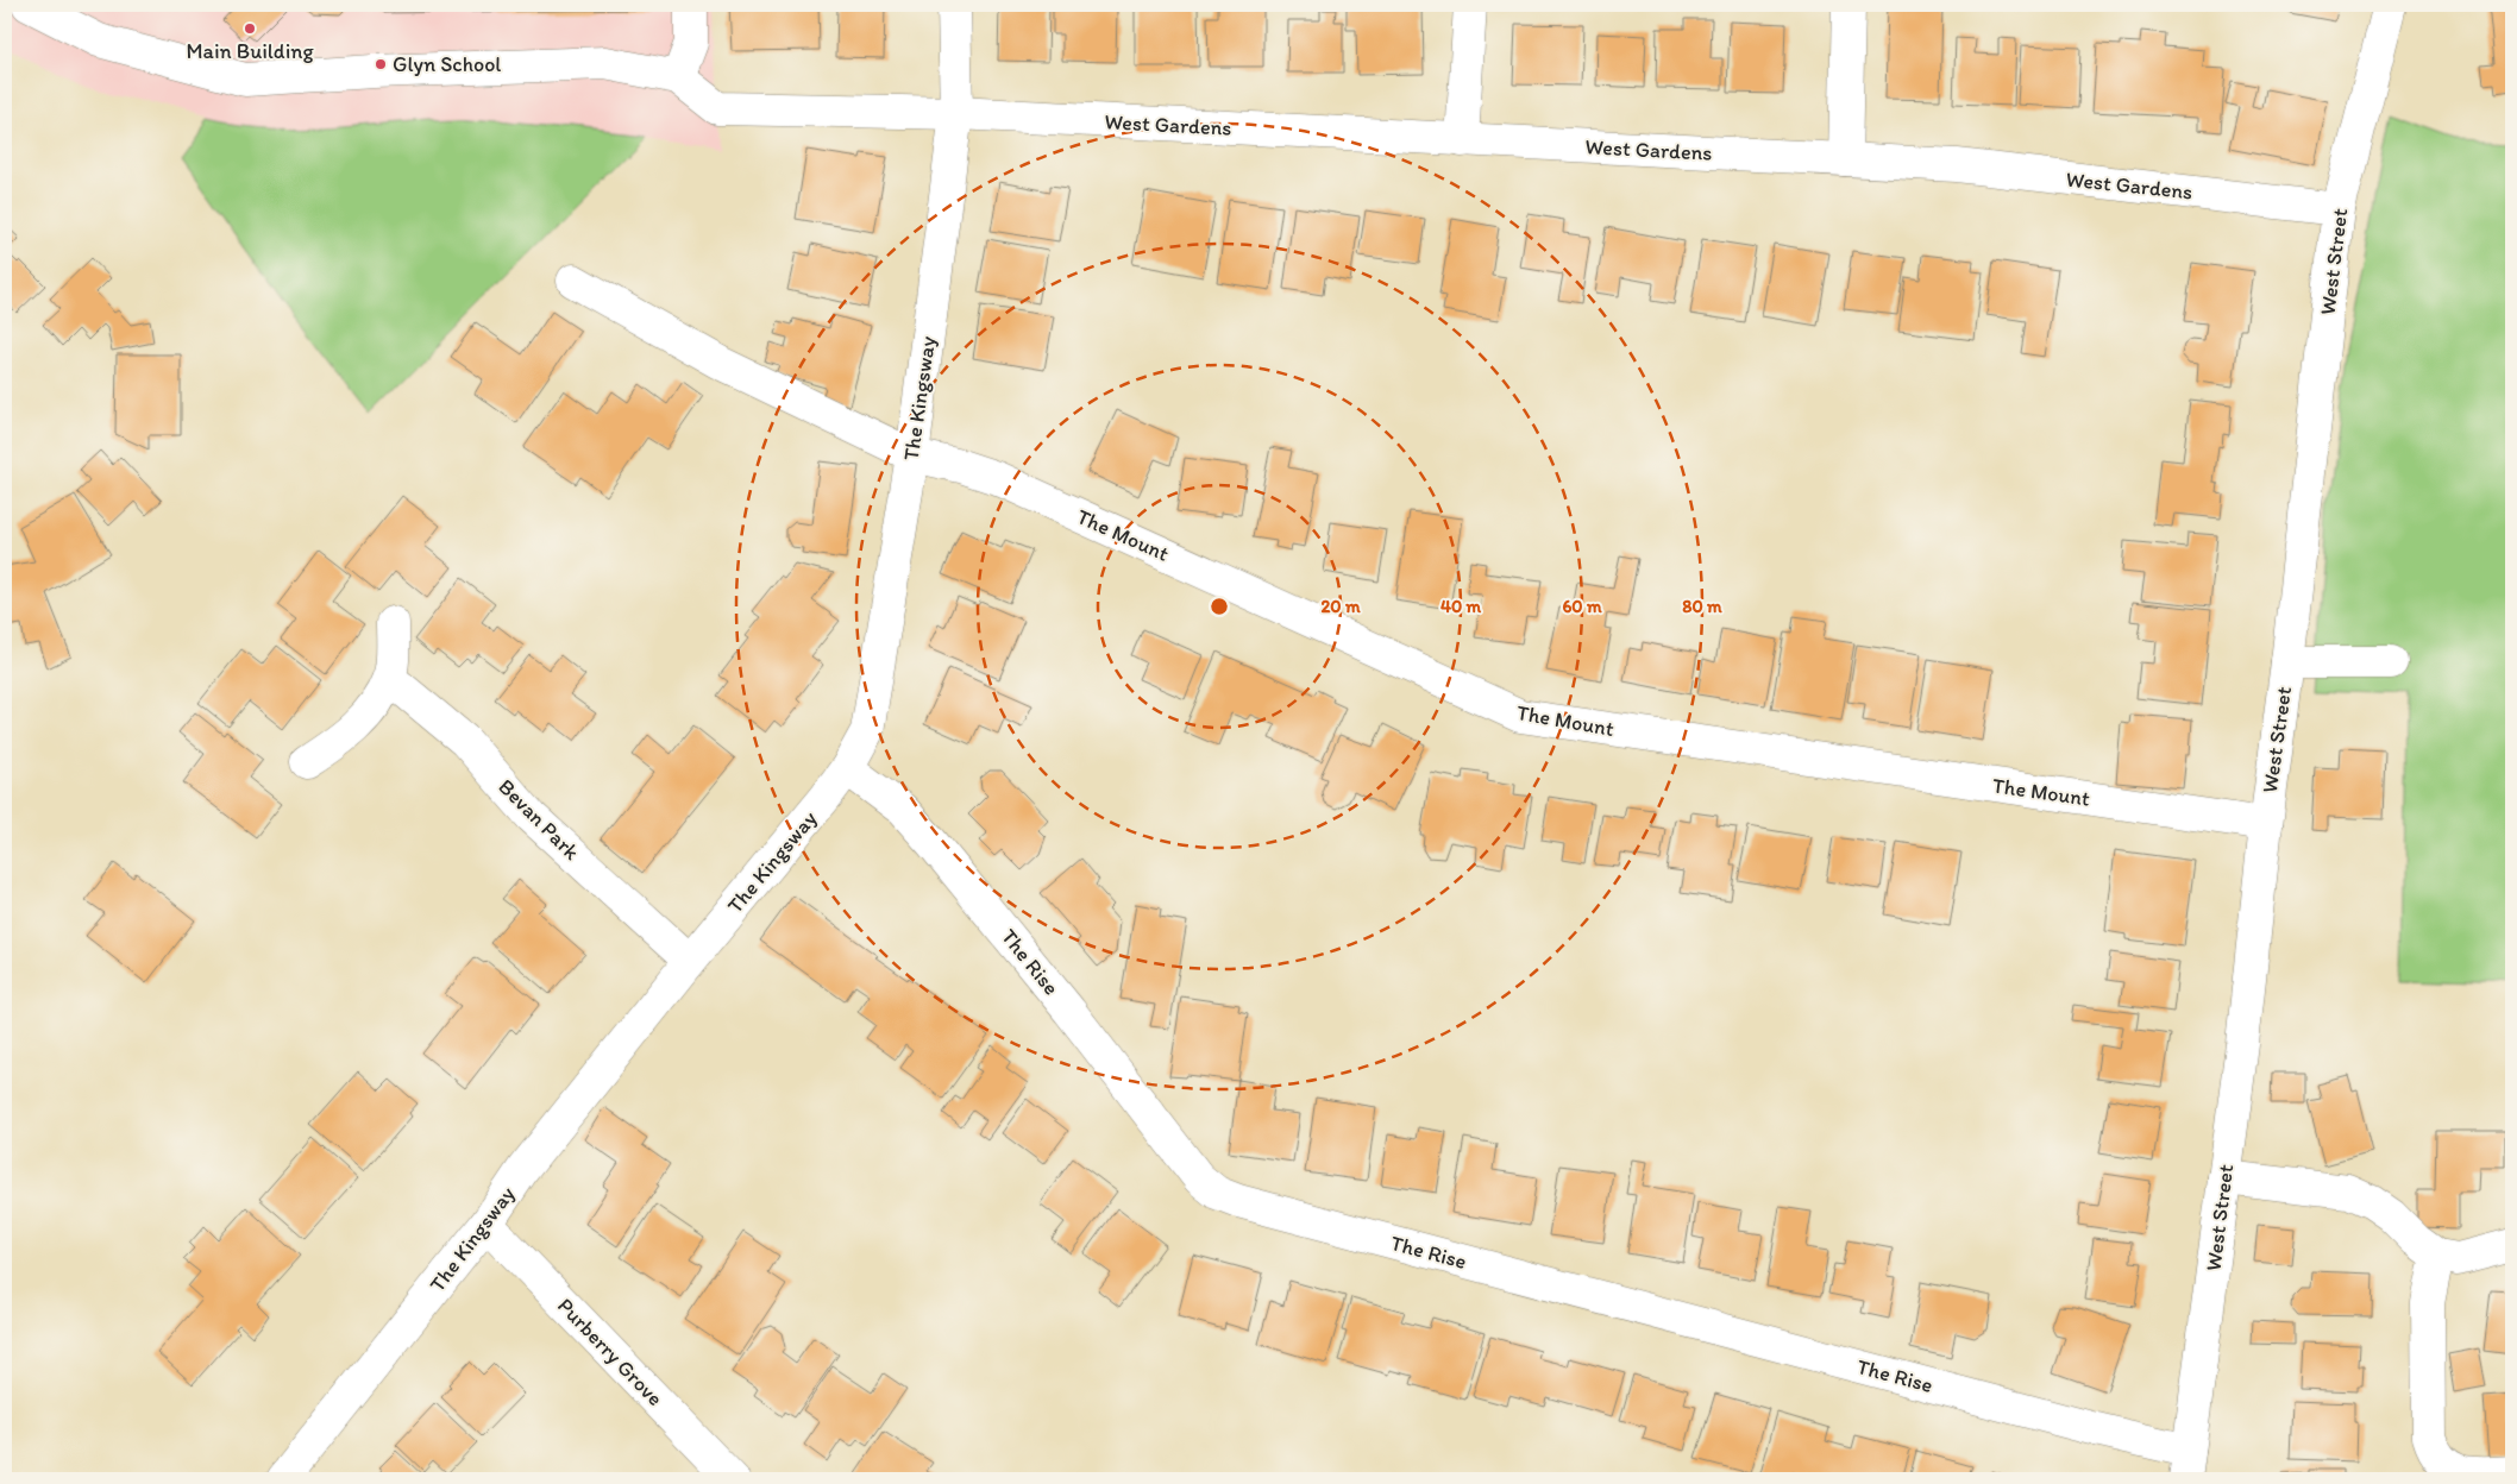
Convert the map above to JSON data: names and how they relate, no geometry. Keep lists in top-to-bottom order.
{
  "streets": {
    "street": [
      "West Gardens",
      "West Street",
      "The Kingsway",
      "The Mount",
      "Bevan Park",
      "The Rise",
      "Purberry Grove"
    ]
  },
  "crossings": [
    ["West Gardens", "West Street"],
    ["West Gardens", "The Kingsway"],
    ["West Street", "The Mount"],
    ["West Street", "The Rise"],
    ["The Kingsway", "The Mount"],
    ["The Kingsway", "Bevan Park"],
    ["The Kingsway", "The Rise"],
    ["The Kingsway", "Purberry Grove"]
  ],
  "places": ["Main Building", "Glyn School"],
  "rings": [
    "20 m",
    "40 m",
    "60 m",
    "80 m"
  ]
}
